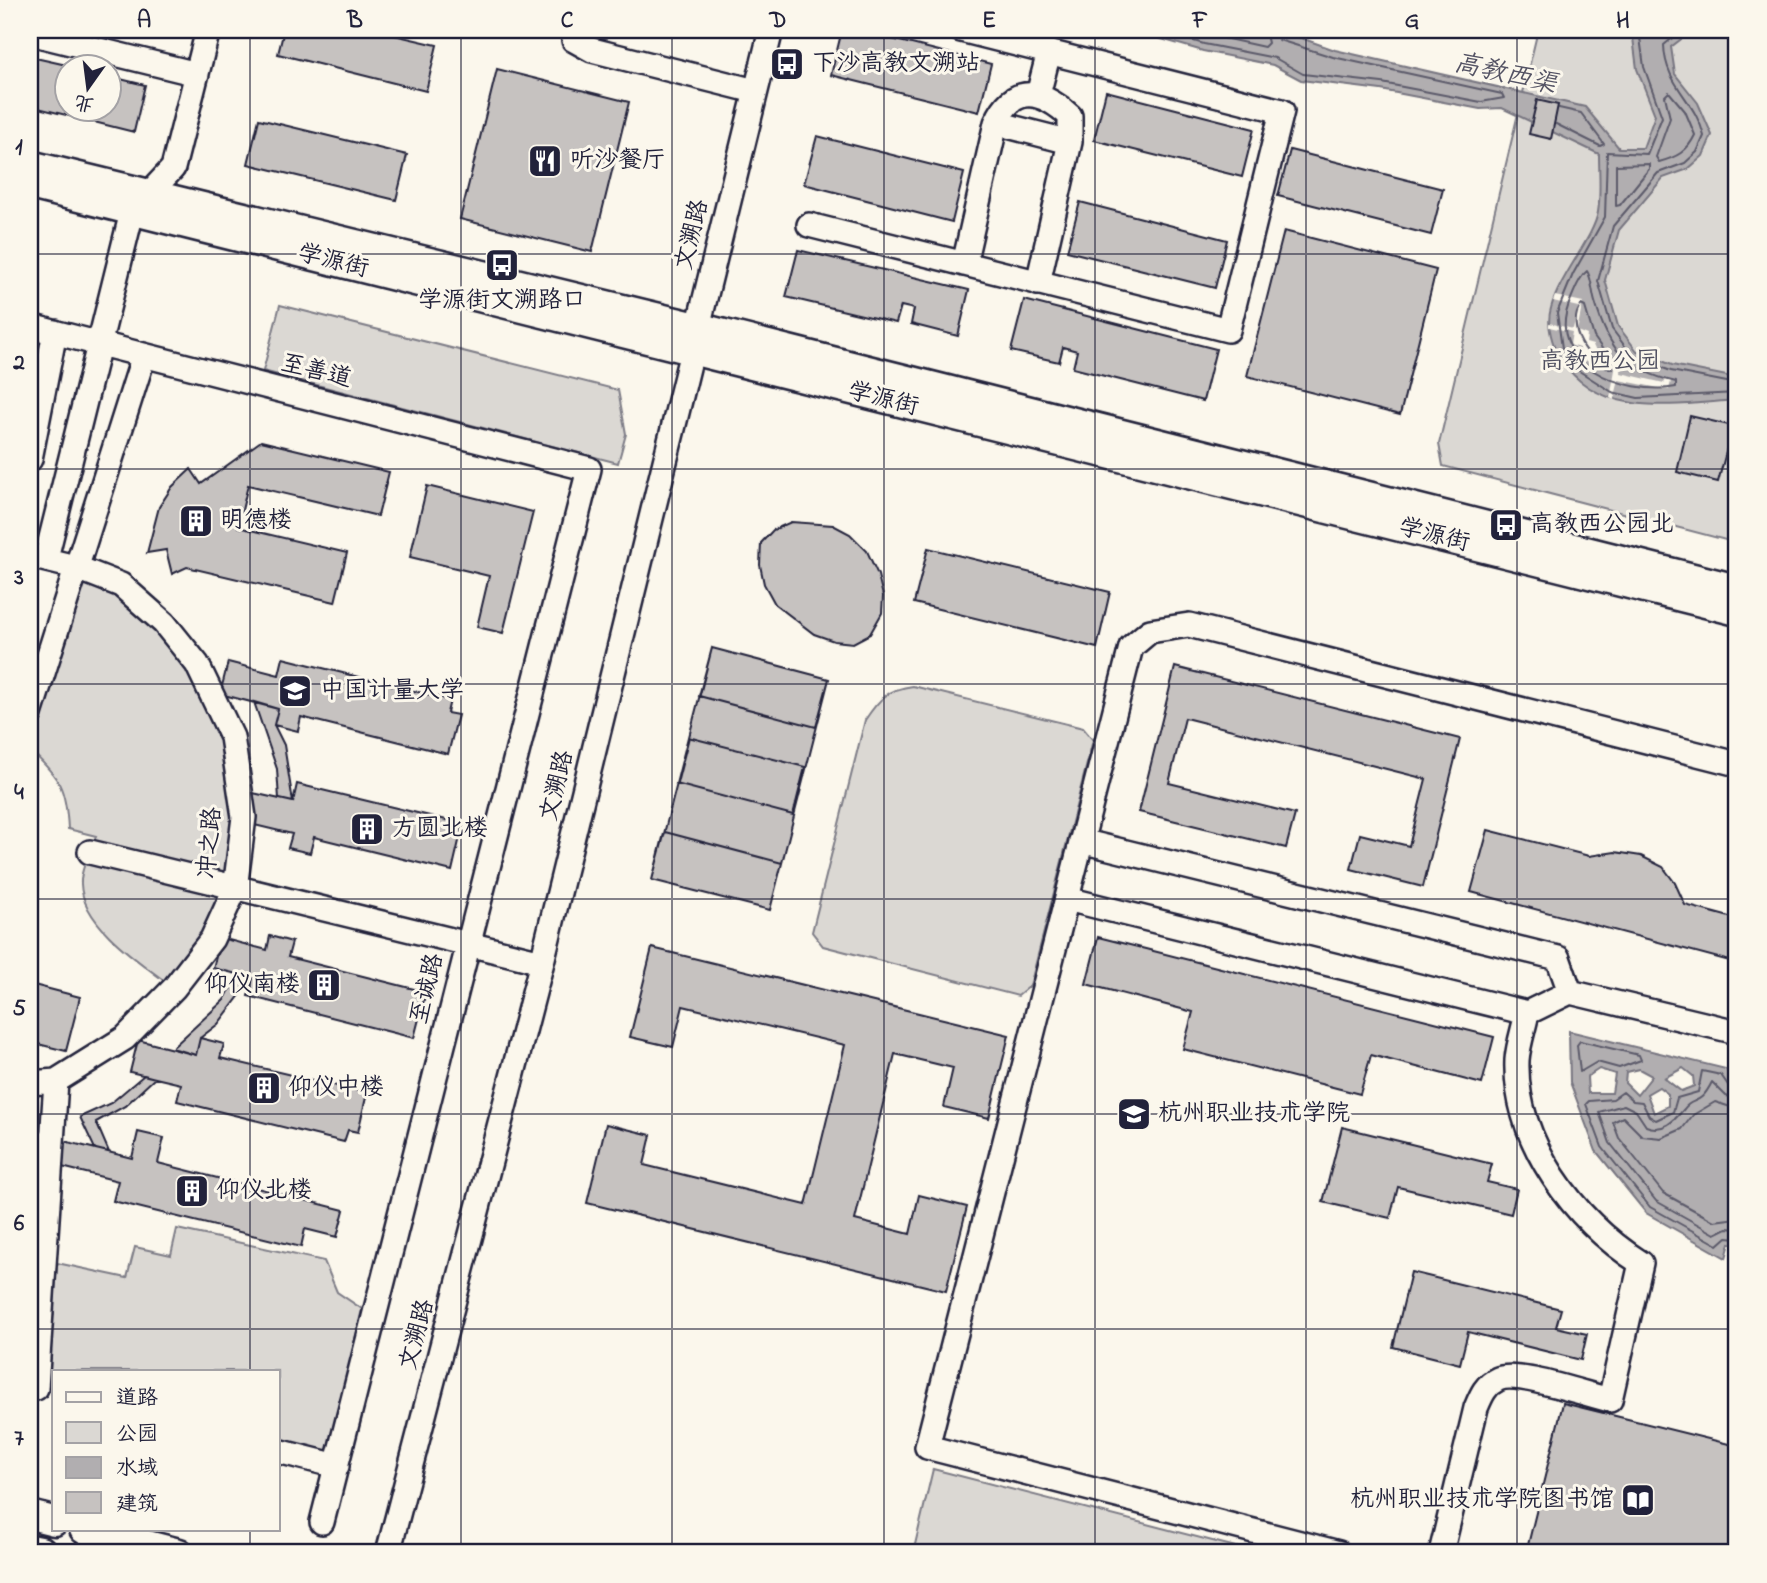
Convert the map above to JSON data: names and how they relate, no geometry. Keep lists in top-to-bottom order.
{
  "streets": {
    "main road": ["学源街"],
    "street": [
      "文溯路",
      "至善道",
      "冲之路",
      "至诚路"
    ]
  },
  "crossings": [
    ["文溯路", "学源街"],
    ["至善道", "至诚路"]
  ],
  "water": ["高教西渠"],
  "parks": ["高教西公园"],
  "places": {
    "bus stop": ["下沙高教文溯站", "学源街文溯路口", "高教西公园北"],
    "restaurant": ["听沙餐厅"],
    "building": [
      "明德楼",
      "方圆北楼",
      "仰仪南楼",
      "仰仪中楼",
      "仰仪北楼"
    ],
    "school or university": ["中国计量大学", "杭州职业技术学院"],
    "library": ["杭州职业技术学院图书馆"]
  },
  "legend": [
    "道路",
    "公园",
    "水域",
    "建筑"
  ],
  "north": "bottom",
  "grid": {
    "columns": [
      "A",
      "B",
      "C",
      "D",
      "E",
      "F",
      "G",
      "H"
    ],
    "rows": [
      "1",
      "2",
      "3",
      "4",
      "5",
      "6",
      "7"
    ]
  }
}
